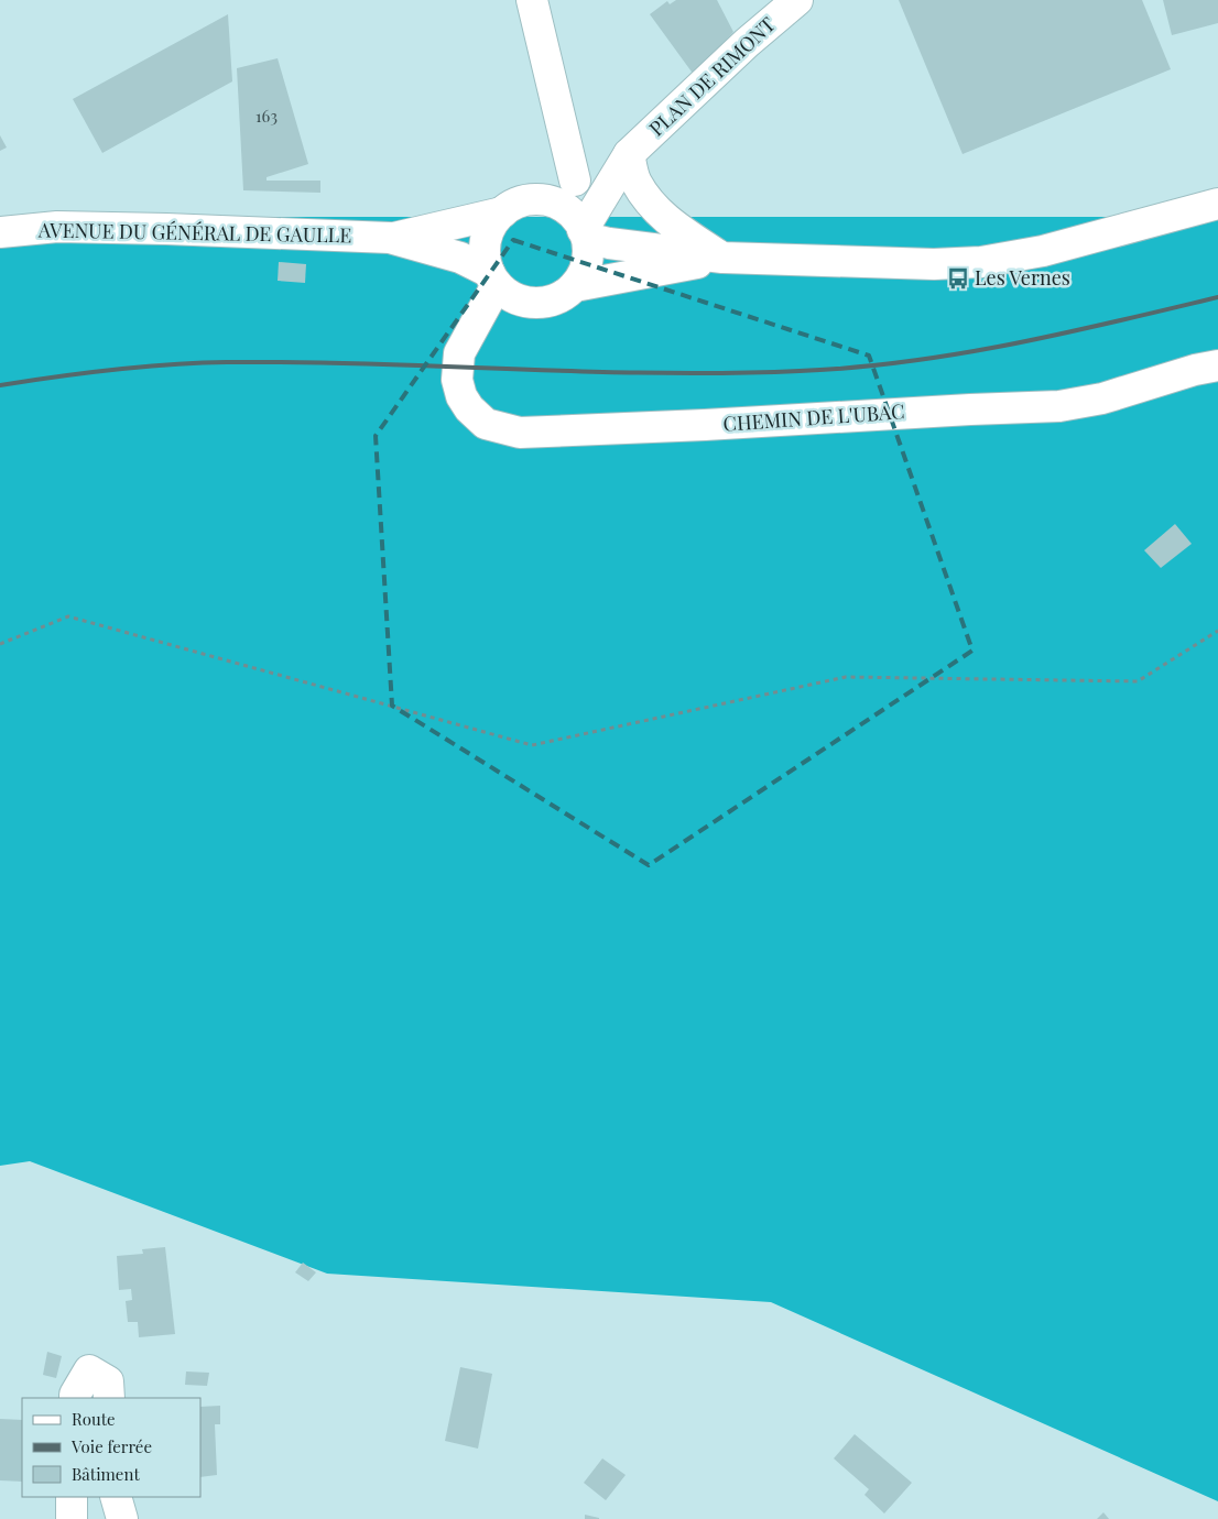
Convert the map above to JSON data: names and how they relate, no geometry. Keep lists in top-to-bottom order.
{
  "streets": {
    "street": ["PLAN DE RIMONT", "AVENUE DU GÉNÉRAL DE GAULLE", "CHEMIN DE L'UBAC"]
  },
  "crossings": [
    ["PLAN DE RIMONT", "AVENUE DU GÉNÉRAL DE GAULLE"],
    ["PLAN DE RIMONT", "CHEMIN DE L'UBAC"],
    ["AVENUE DU GÉNÉRAL DE GAULLE", "CHEMIN DE L'UBAC"]
  ],
  "places": {
    "bus stop": ["Les Vernes"]
  },
  "house_numbers": ["163"],
  "legend": ["Route", "Voie ferrée", "Bâtiment"]
}
